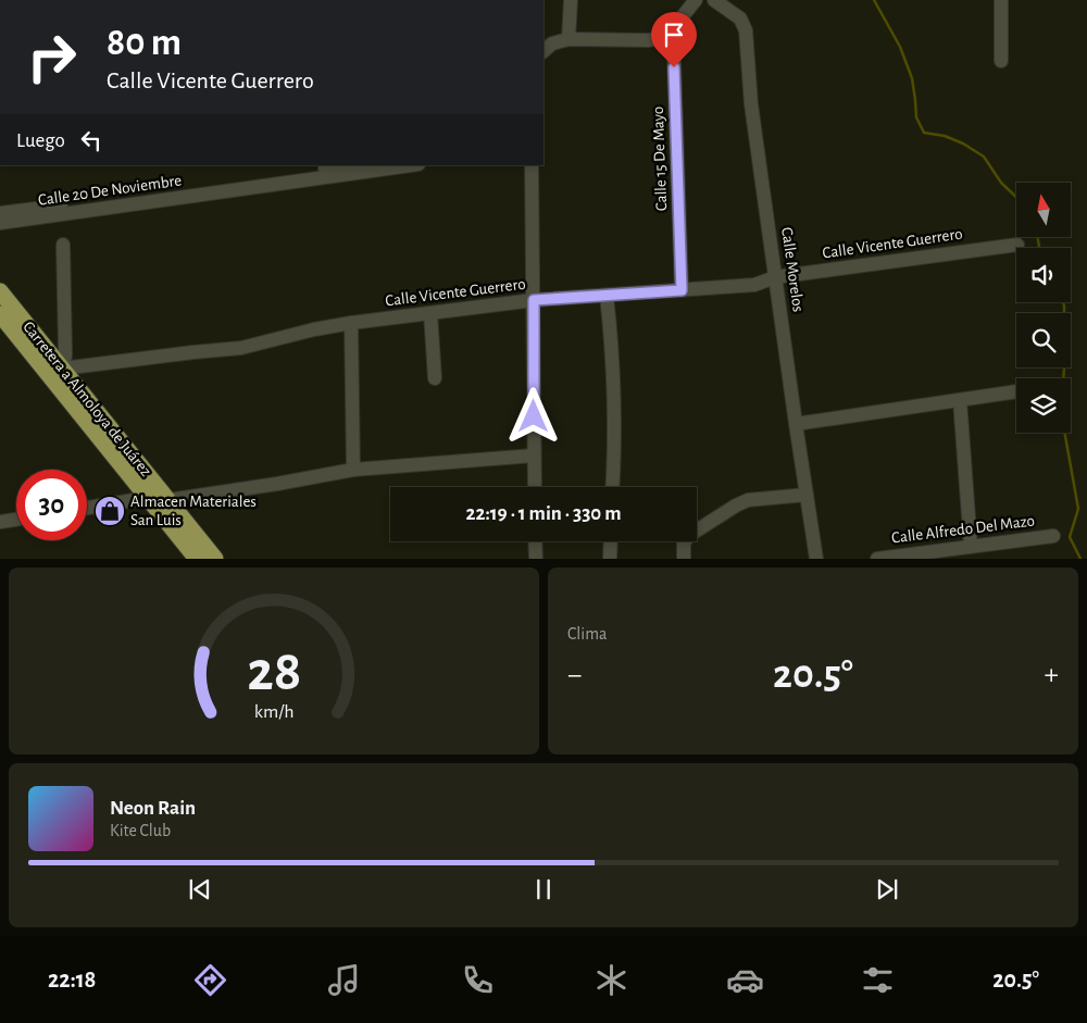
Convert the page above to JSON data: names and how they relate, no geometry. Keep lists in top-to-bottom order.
{
  "streets": {
    "main road": ["Carretera a Almoloya de Juárez"],
    "street": [
      "Calle 15 De Mayo",
      "Calle 20 De Noviembre",
      "Calle Vicente Guerrero",
      "Calle Morelos",
      "Calle Alfredo Del Mazo"
    ]
  },
  "crossings": [
    ["Calle 15 De Mayo", "Calle Vicente Guerrero"],
    ["Calle Vicente Guerrero", "Calle Morelos"],
    ["Calle Vicente Guerrero", "Carretera a Almoloya de Juárez"]
  ],
  "places": {
    "shop": ["Almacen Materiales San Luis"]
  },
  "north": "top",
  "page": {
    "turn": ["80 m", "Calle Vicente Guerrero"],
    "then": "Luego",
    "limit": "30",
    "trip": "22:19 · 1 min · 330 m",
    "tile": "Clima",
    "heat": ["−", "20.5°", "+"],
    "song": ["Neon Rain", "Kite Club"],
    "tabs": ["22:18", "20.5°"],
    "gauge": ["28", "km/h"]
  }
}
